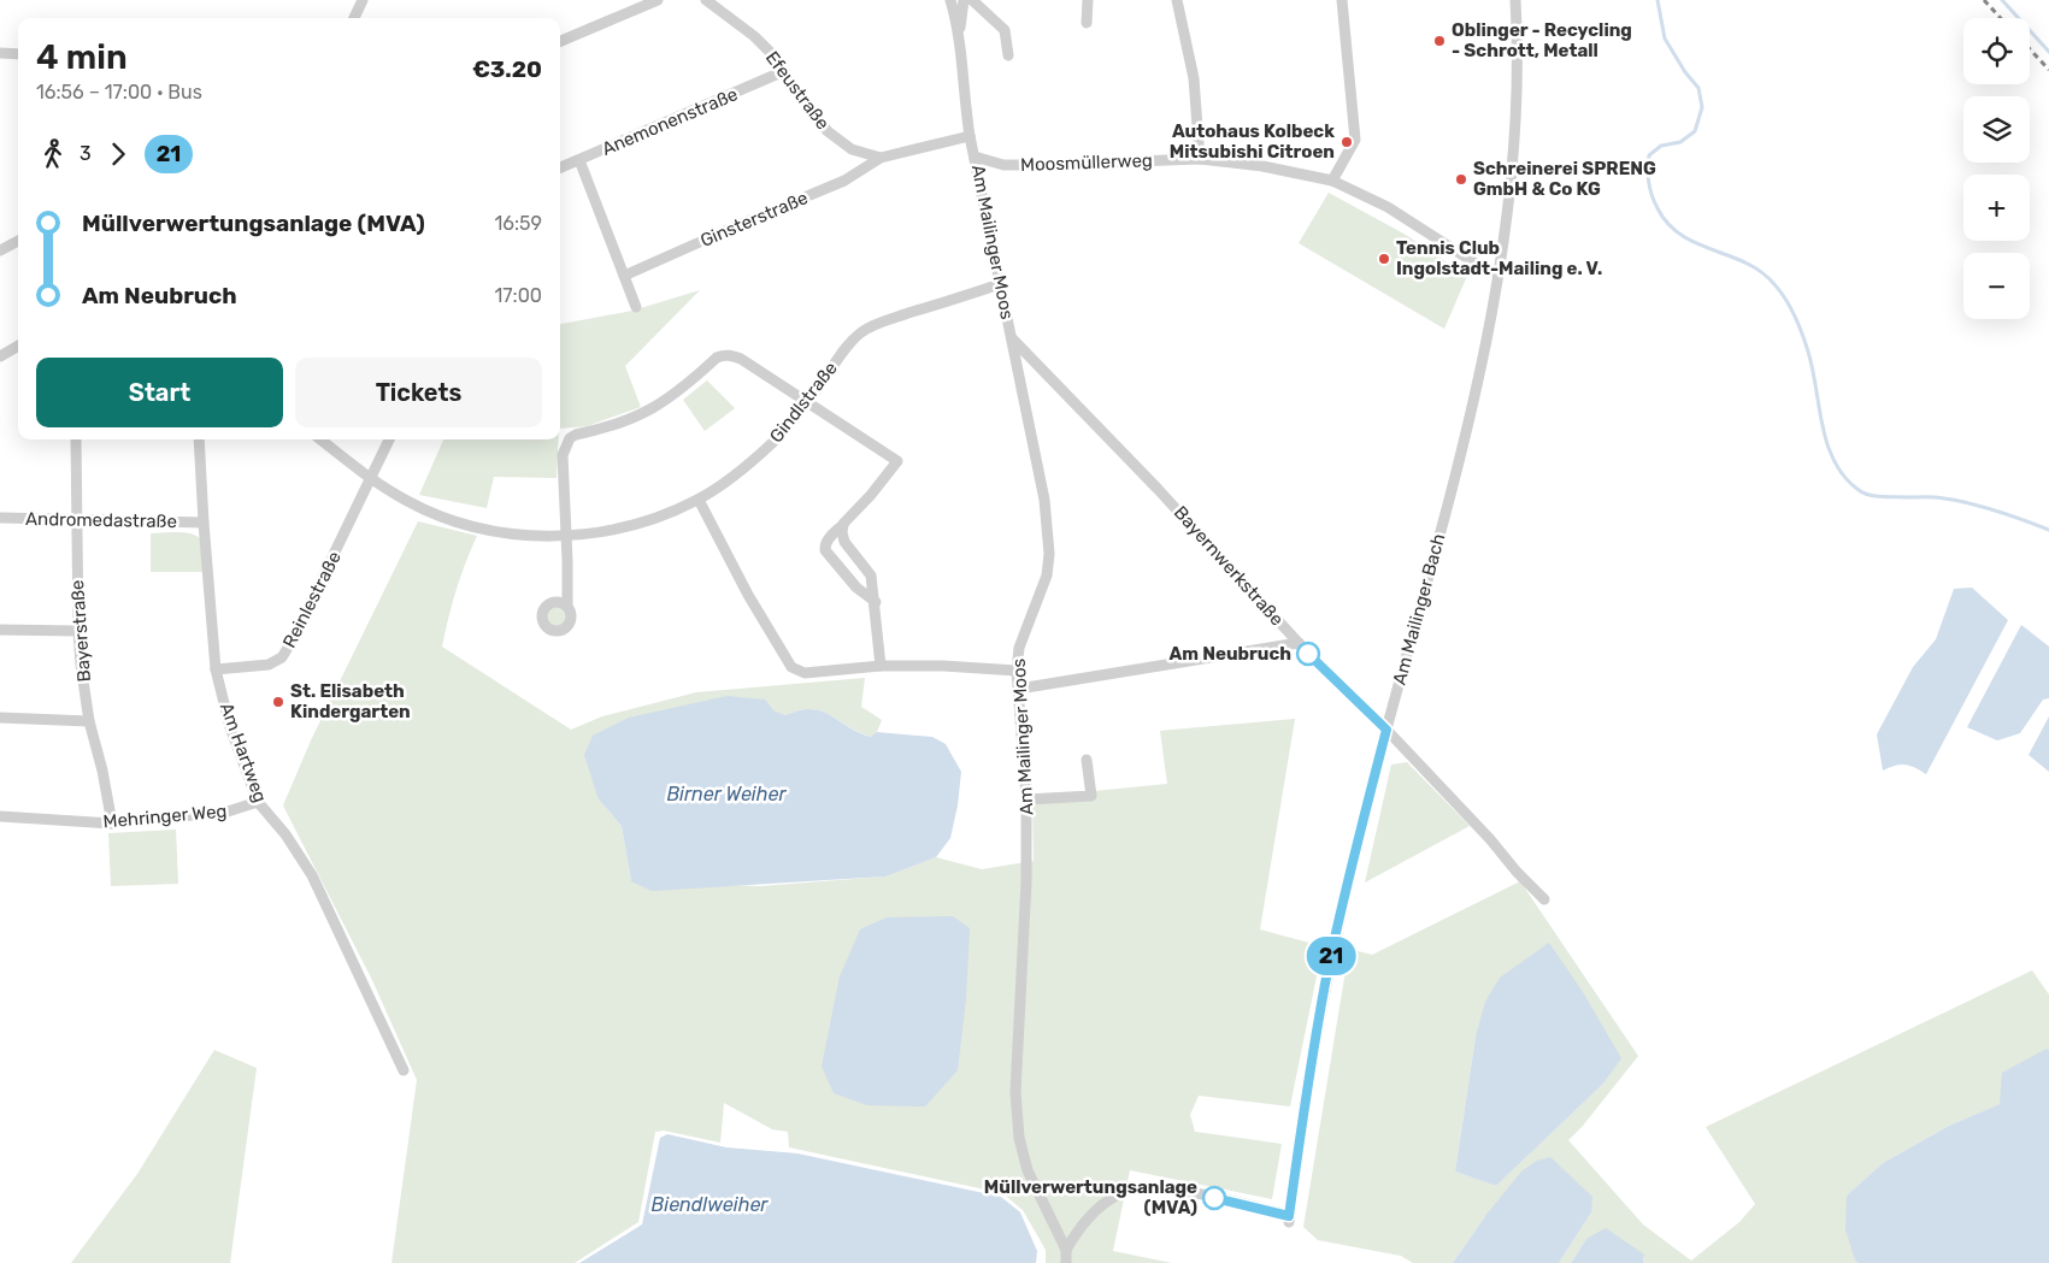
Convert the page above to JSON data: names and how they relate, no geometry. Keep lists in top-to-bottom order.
{
  "streets": {
    "street": [
      "Efeustraße",
      "Anemonenstraße",
      "Moosmüllerweg",
      "Ginsterstraße",
      "Am Mailinger Moos",
      "Gindlstraße",
      "Andromedastraße",
      "Bayernwerkstraße",
      "Reinlestraße",
      "Am Mailinger Bach",
      "Bayerstraße",
      "Am Hartweg",
      "Mehringer Weg"
    ]
  },
  "crossings": [
    ["Efeustraße", "Anemonenstraße"],
    ["Efeustraße", "Ginsterstraße"],
    ["Efeustraße", "Am Mailinger Moos"],
    ["Moosmüllerweg", "Am Mailinger Moos"],
    ["Moosmüllerweg", "Am Mailinger Bach"],
    ["Am Mailinger Moos", "Gindlstraße"],
    ["Am Mailinger Moos", "Bayernwerkstraße"],
    ["Am Mailinger Moos", "Am Mailinger Bach"],
    ["Gindlstraße", "Reinlestraße"],
    ["Andromedastraße", "Bayerstraße"],
    ["Andromedastraße", "Am Hartweg"],
    ["Bayernwerkstraße", "Am Mailinger Bach"],
    ["Reinlestraße", "Am Hartweg"],
    ["Bayerstraße", "Mehringer Weg"],
    ["Am Hartweg", "Mehringer Weg"]
  ],
  "water": ["Birner Weiher", "Biendlweiher"],
  "places": [
    "Oblinger - Recycling - Schrott, Metall",
    "Autohaus Kolbeck Mitsubishi Citroen",
    "Schreinerei SPRENG GmbH & Co KG",
    "Tennis Club Ingolstadt-Mailing e. V.",
    "Am Neubruch",
    "St. Elisabeth Kindergarten",
    "Müllverwertungsanlage (MVA)"
  ],
  "lines": ["bus line 21"],
  "page": {
    "on_map": "21",
    "map_buttons": ["+", "−"],
    "heading": ["4 min", "16:56 – 17:00 · Bus", "€3.20"],
    "legs": ["3", "21"],
    "list": [
      {
        "name": "Müllverwertungsanlage (MVA)",
        "value": "16:59"
      },
      {
        "name": "Am Neubruch",
        "value": "17:00"
      }
    ],
    "buttons": ["Start", "Tickets"]
  }
}
